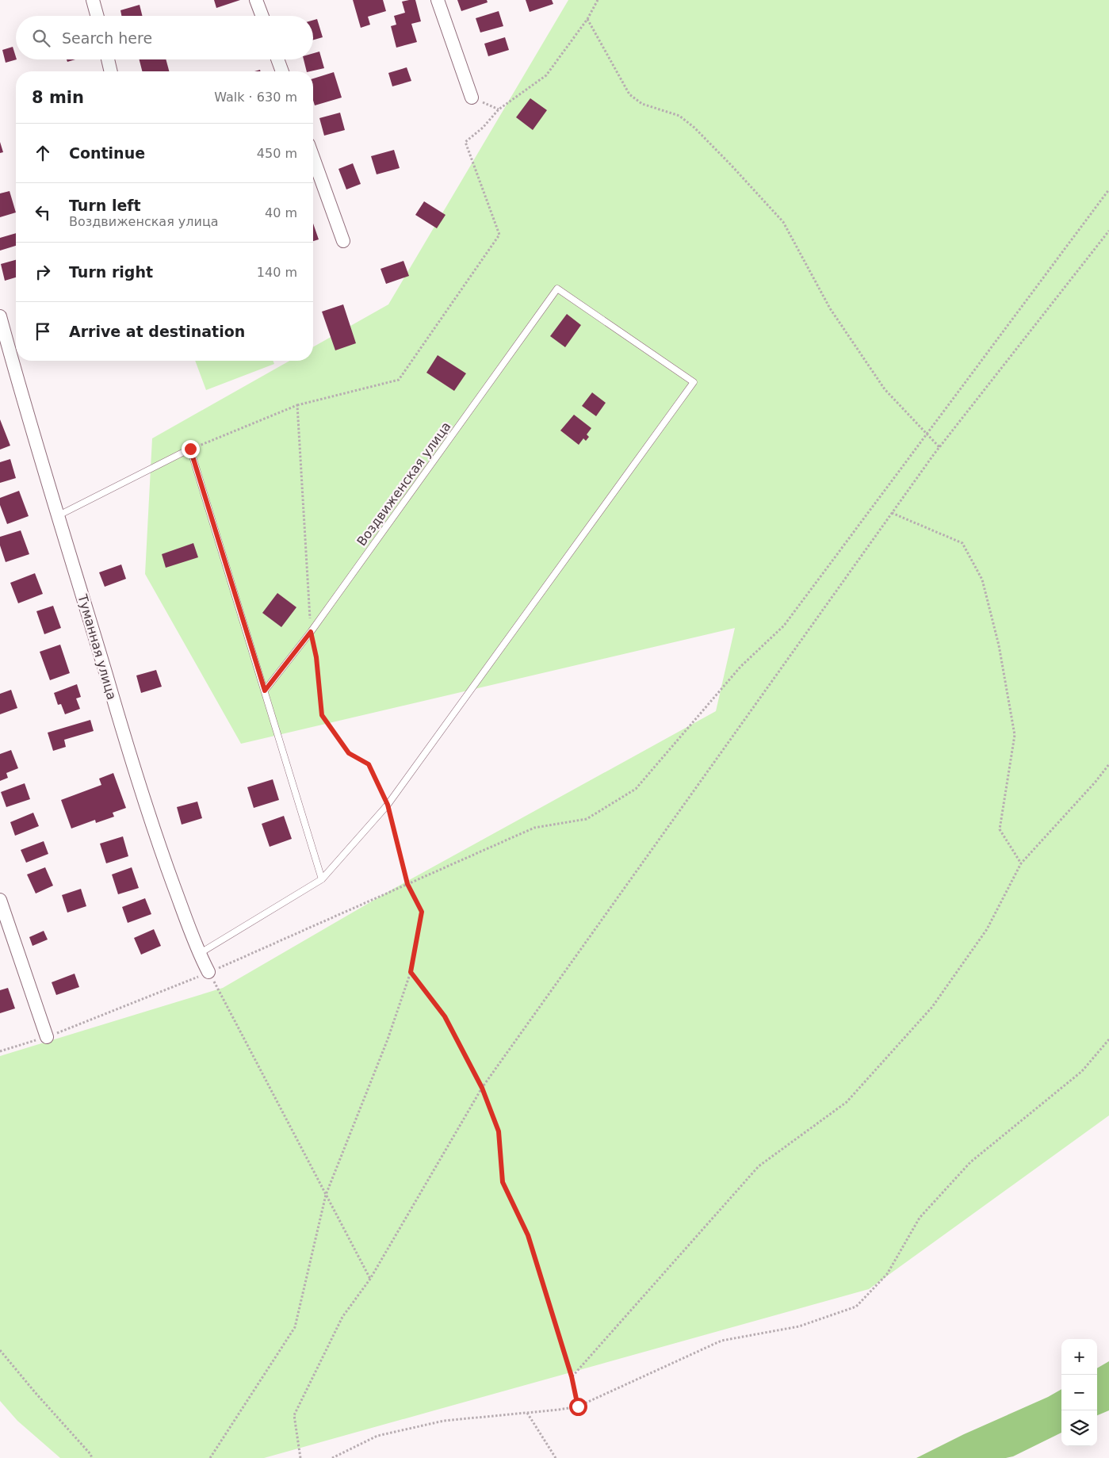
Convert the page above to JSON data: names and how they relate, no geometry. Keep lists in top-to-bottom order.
{
  "streets": {
    "street": ["Туманная улица"],
    "lane": ["Воздвиженская улица"]
  },
  "page": {
    "search": "Search here",
    "heading": ["8 min", "Walk · 630 m"],
    "list": [
      ["Continue", "450 m"],
      ["Turn left", "Воздвиженская улица", "40 m"],
      ["Turn right", "140 m"],
      "Arrive at destination"
    ],
    "map_buttons": ["+", "−"]
  }
}
